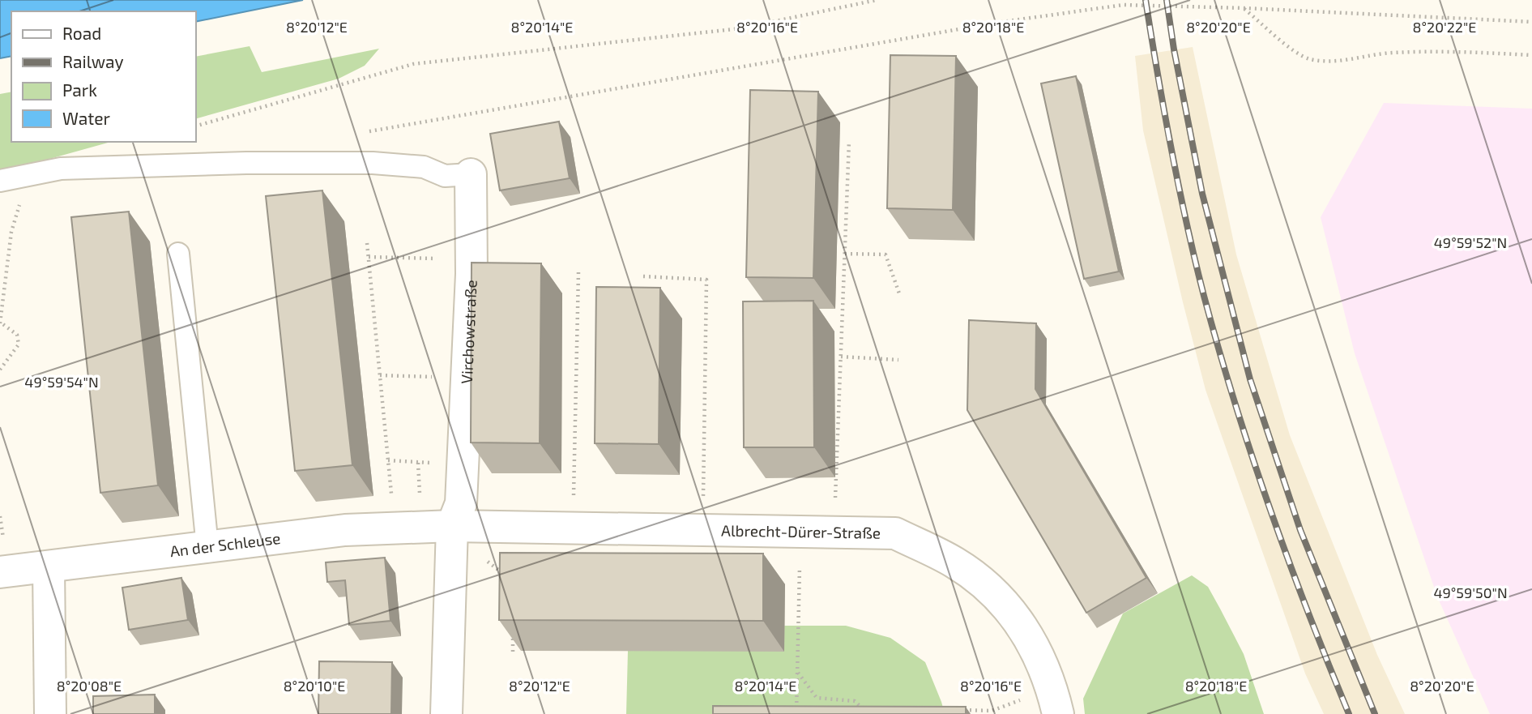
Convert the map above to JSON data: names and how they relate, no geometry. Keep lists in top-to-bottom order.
{
  "streets": {
    "street": ["Virchowstraße", "Albrecht-Dürer-Straße", "An der Schleuse"]
  },
  "crossings": [
    ["Virchowstraße", "Albrecht-Dürer-Straße"],
    ["Virchowstraße", "An der Schleuse"],
    ["Albrecht-Dürer-Straße", "An der Schleuse"]
  ],
  "legend": [
    "Road",
    "Railway",
    "Park",
    "Water"
  ],
  "coordinates": [
    "8°20'12\"E",
    "8°20'14\"E",
    "8°20'16\"E",
    "8°20'18\"E",
    "8°20'20\"E",
    "8°20'22\"E",
    "49°59'52\"N",
    "49°59'54\"N",
    "49°59'50\"N",
    "8°20'08\"E",
    "8°20'10\"E"
  ]
}
